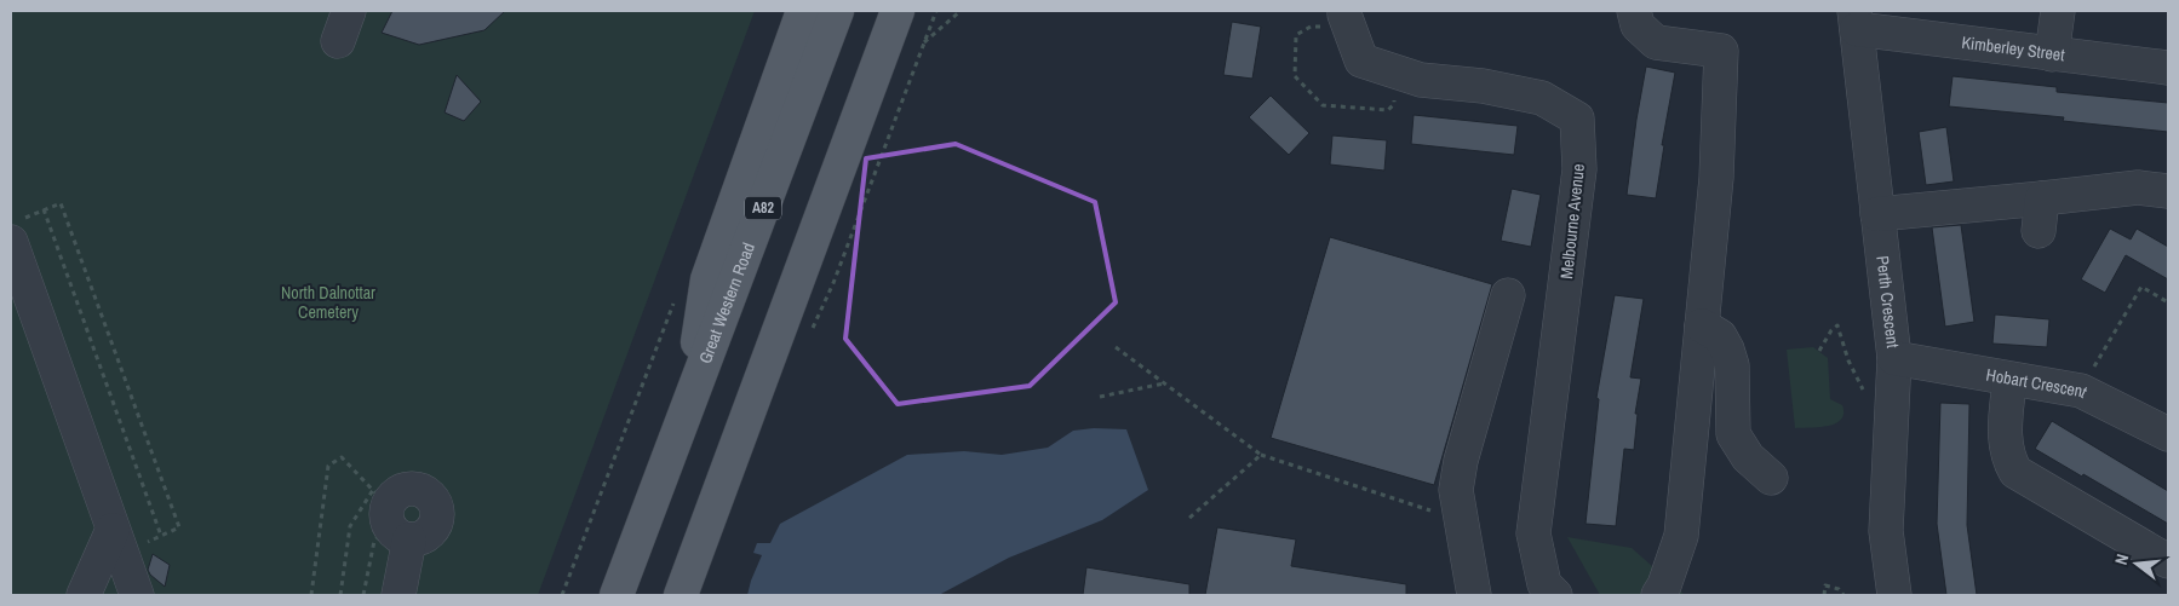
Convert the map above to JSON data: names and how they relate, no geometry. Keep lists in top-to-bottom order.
{
  "streets": {
    "main road": ["A82", "Great Western Road"],
    "street": [
      "Kimberley Street",
      "Melbourne Avenue",
      "Perth Crescent",
      "Hobart Crescent"
    ]
  },
  "crossings": [
    ["Kimberley Street", "Perth Crescent"],
    ["Perth Crescent", "Hobart Crescent"]
  ],
  "parks": ["North Dalnottar Cemetery"],
  "north": "left"
}
